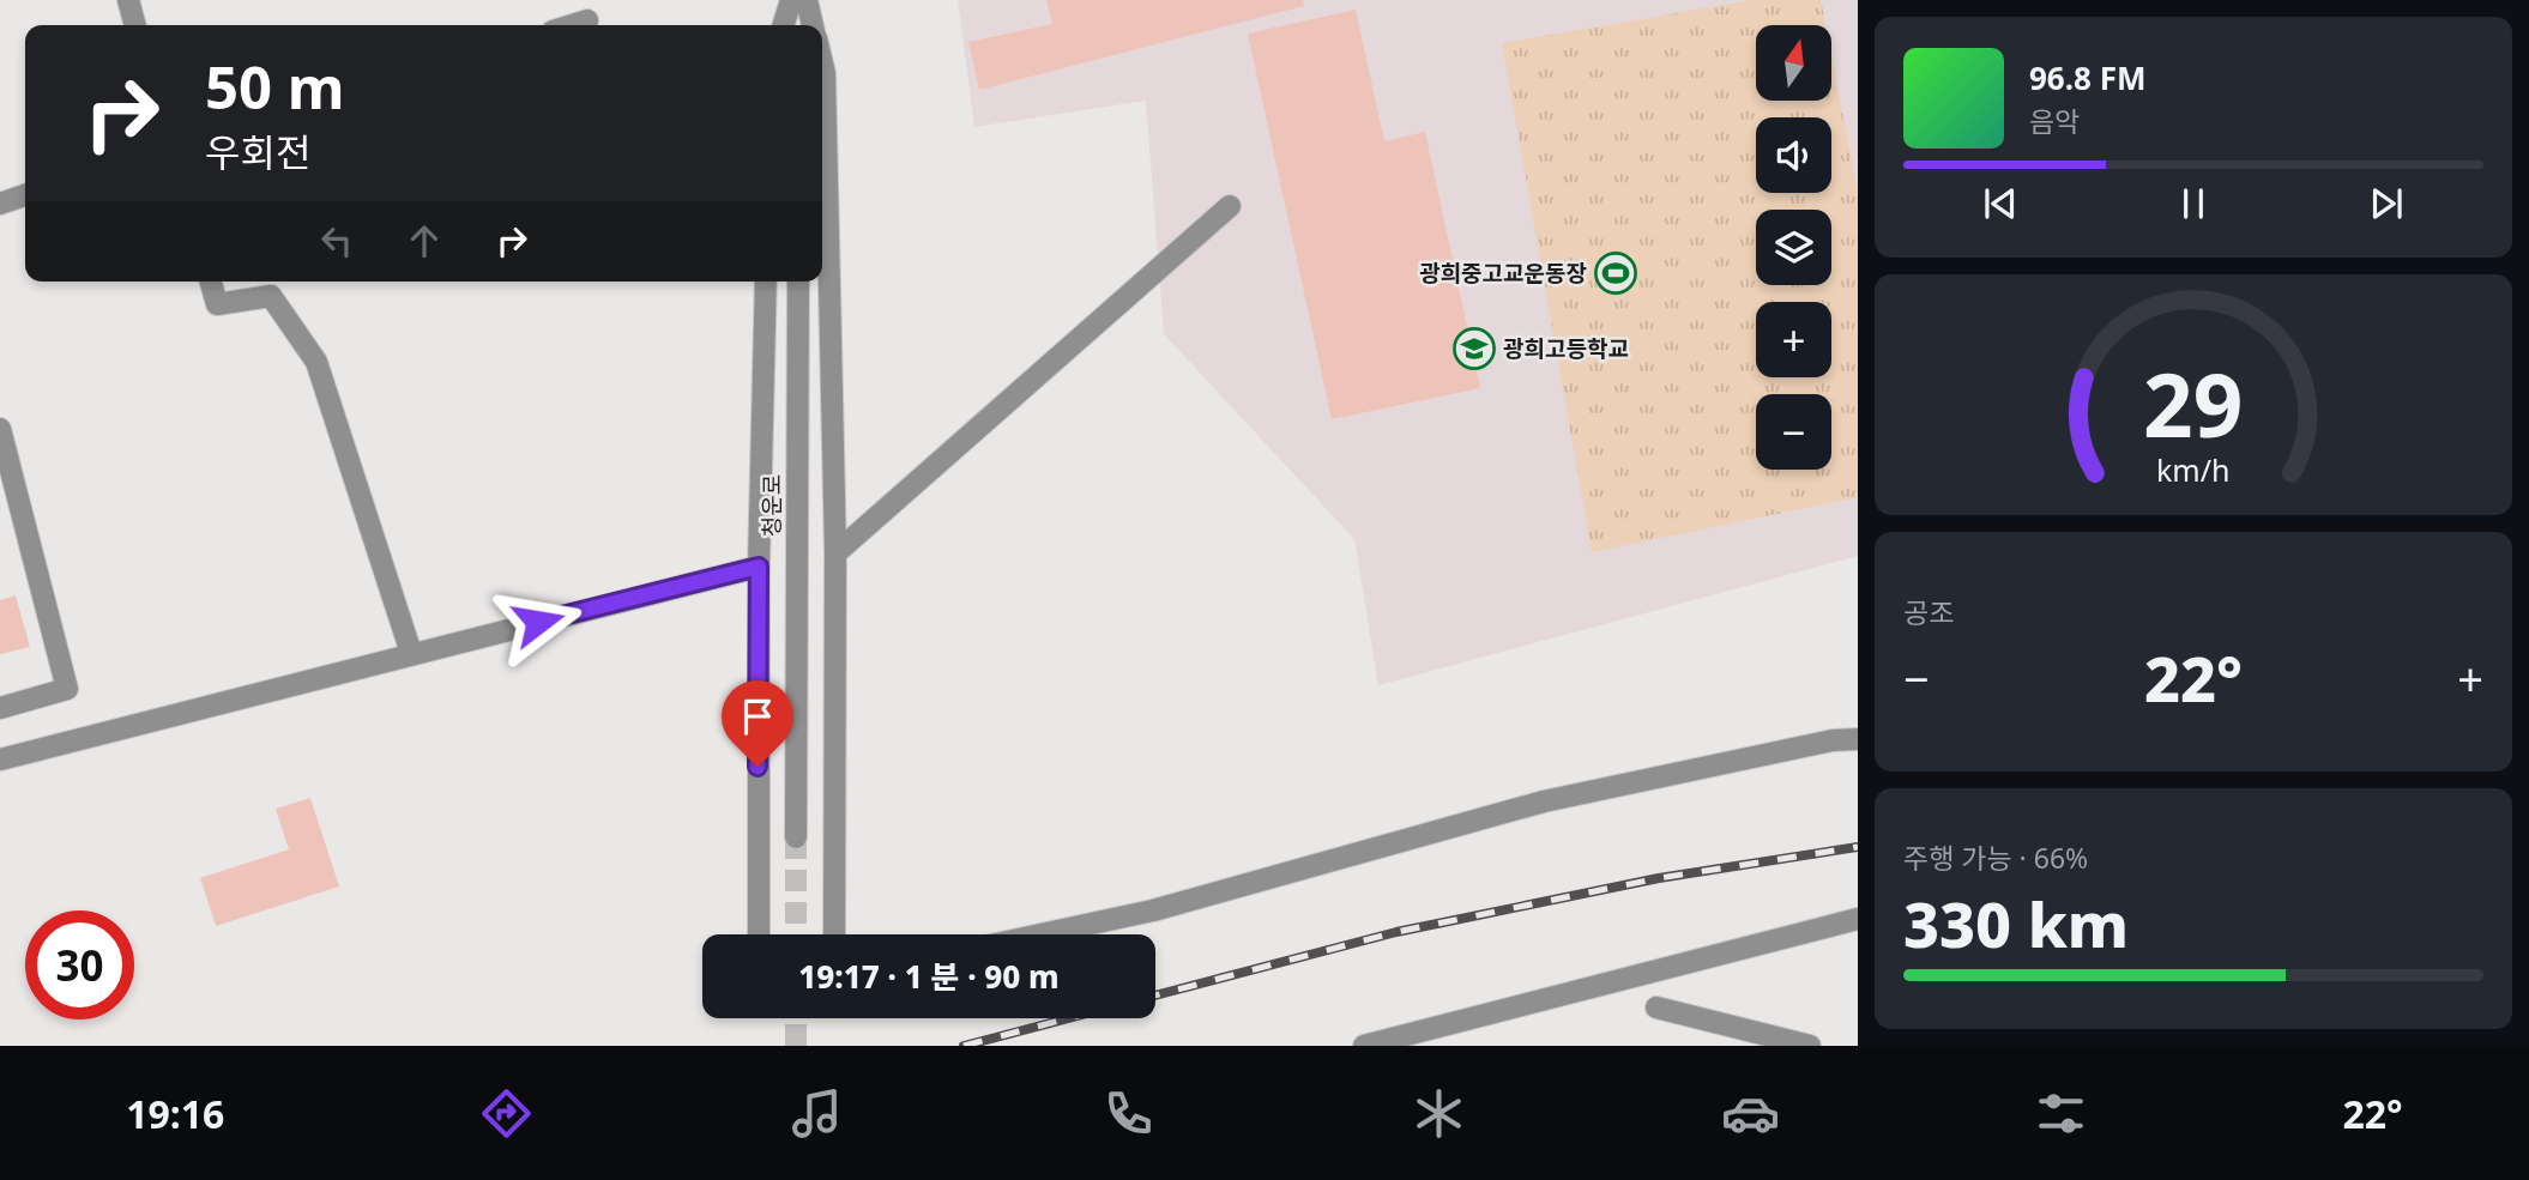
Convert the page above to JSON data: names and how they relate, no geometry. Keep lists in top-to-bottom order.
{
  "streets": {
    "street": ["청운로"]
  },
  "places": {
    "sports": ["광희중고교운동장"],
    "school or university": ["광희고등학교"]
  },
  "north": "top",
  "page": {
    "map_buttons": ["+", "−"],
    "turn": ["50 m", "우회전"],
    "song": ["96.8 FM", "음악"],
    "tile": [
      "공조",
      ["주행 가능 · 66%", "330 km"]
    ],
    "heat": ["−", "22°", "+"],
    "limit": "30",
    "trip": "19:17 · 1 분 · 90 m",
    "tabs": ["19:16", "22°"],
    "gauge": ["29", "km/h"]
  }
}
